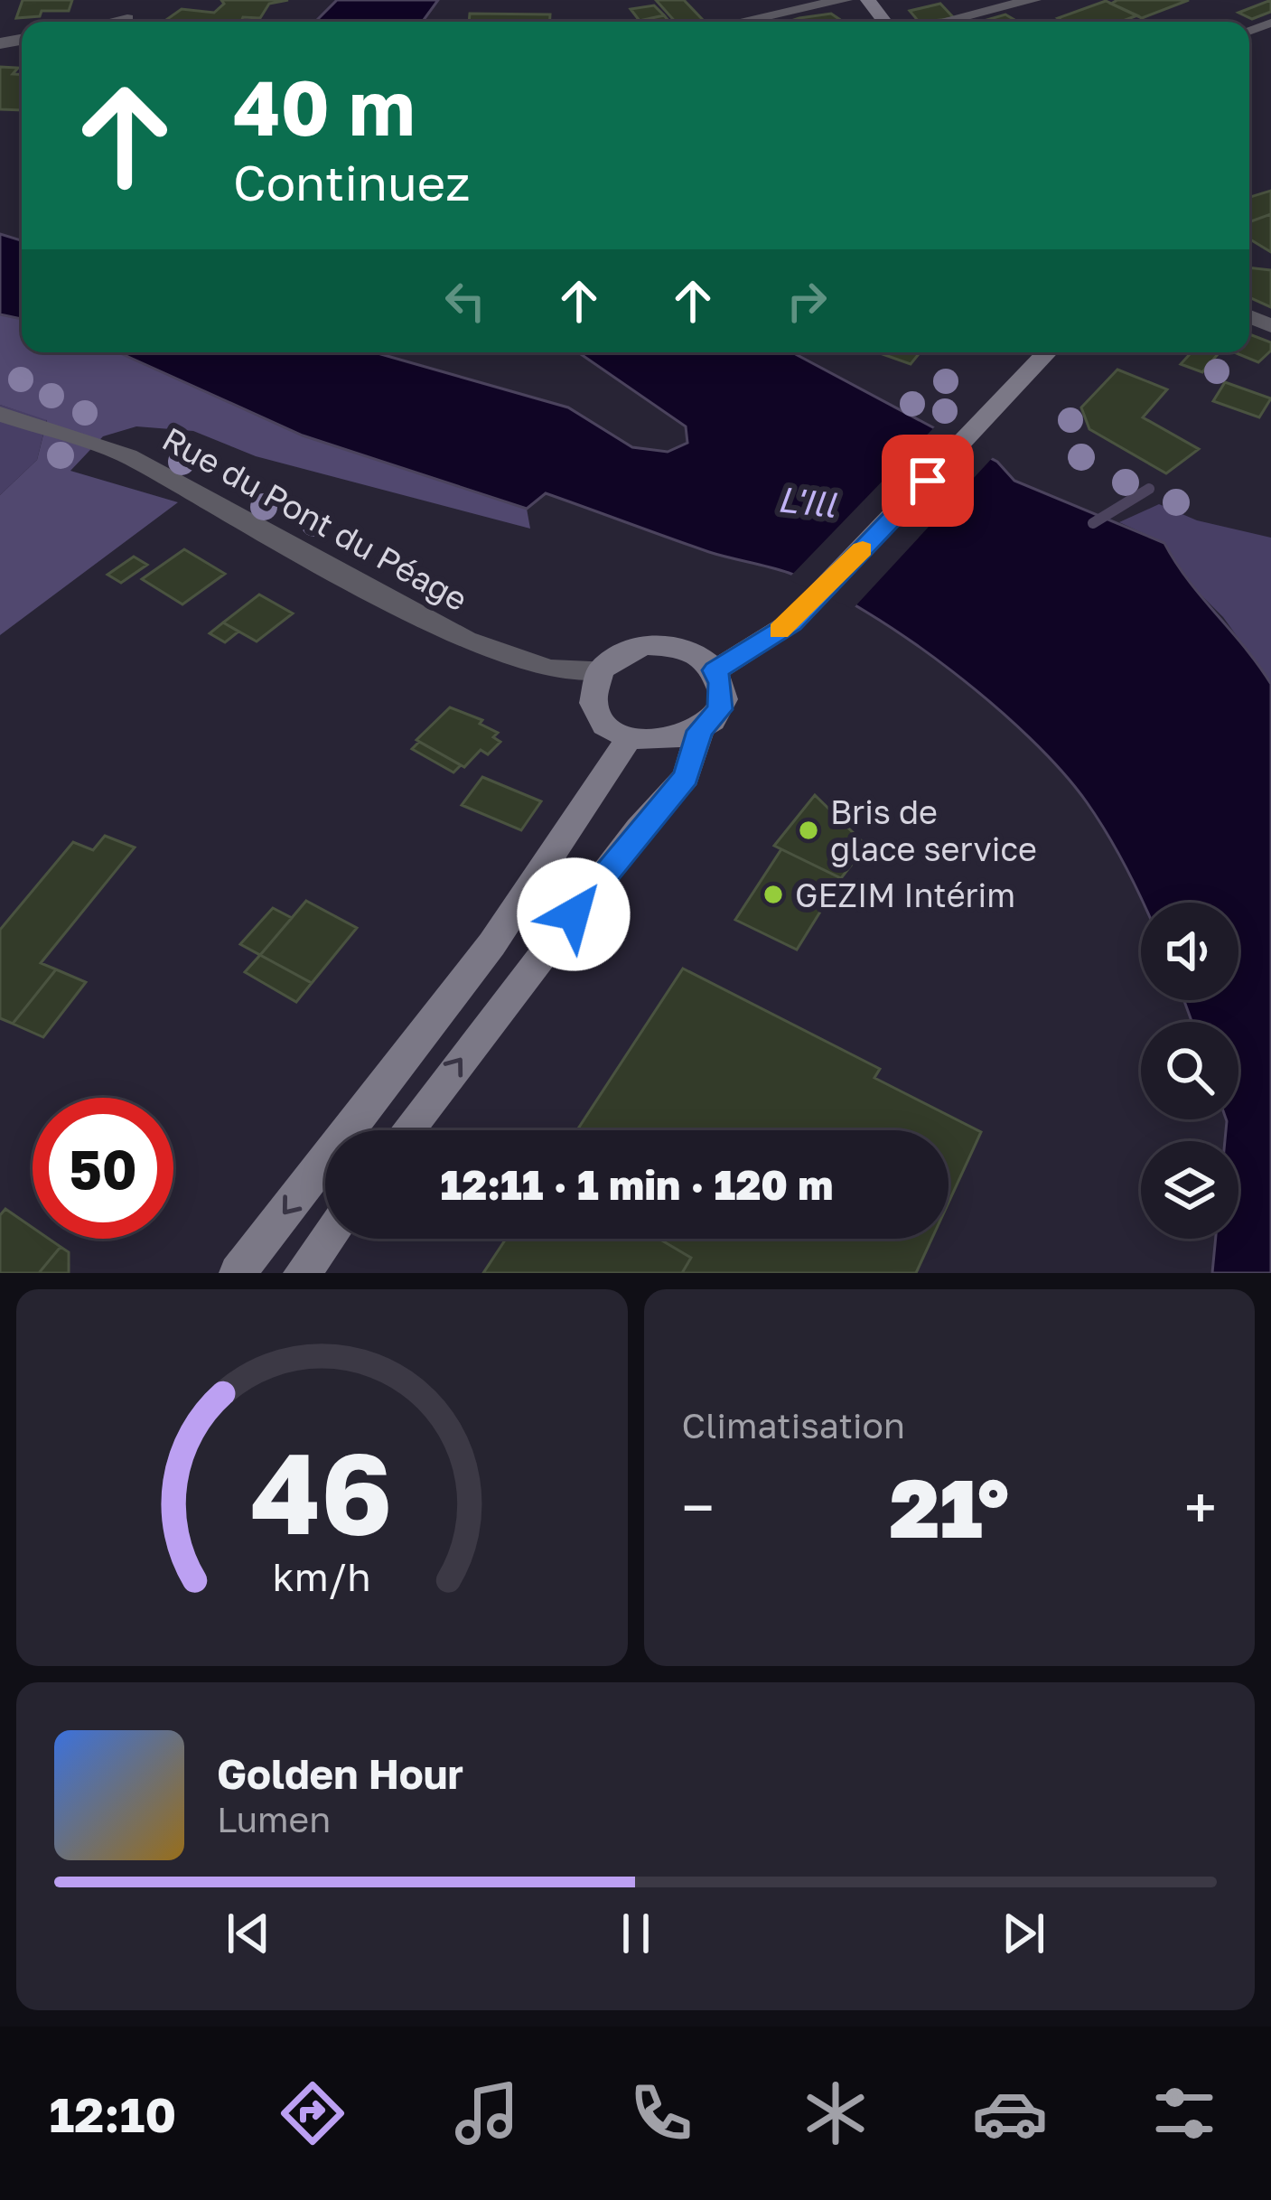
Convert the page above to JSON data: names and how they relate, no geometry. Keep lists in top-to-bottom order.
{
  "streets": {
    "street": ["Rue du Pont du Péage"]
  },
  "water": ["L'Ill"],
  "places": ["Bris de glace service", "GEZIM Intérim"],
  "page": {
    "turn": ["40 m", "Continuez"],
    "limit": "50",
    "trip": "12:11 · 1 min · 120 m",
    "tile": "Climatisation",
    "heat": ["−", "21°", "+"],
    "song": ["Golden Hour", "Lumen"],
    "tabs": "12:10",
    "gauge": ["46", "km/h"]
  }
}
